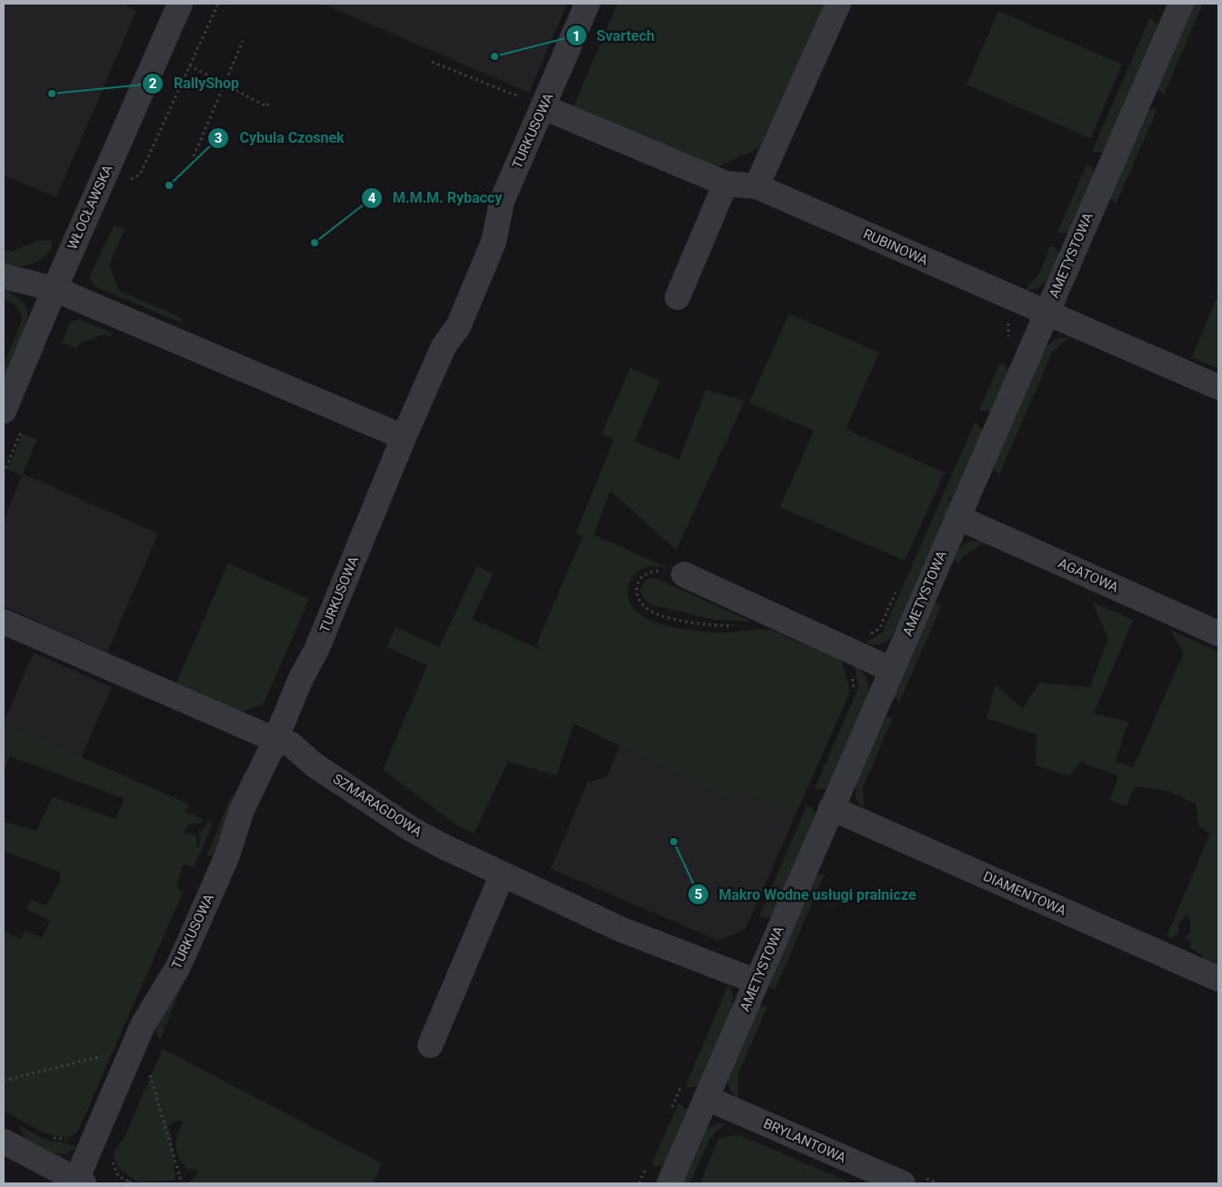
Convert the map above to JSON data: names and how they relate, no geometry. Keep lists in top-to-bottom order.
{
  "streets": {
    "street": [
      "TURKUSOWA",
      "WŁOCŁAWSKA",
      "RUBINOWA",
      "AMETYSTOWA",
      "AGATOWA",
      "SZMARAGDOWA",
      "DIAMENTOWA",
      "BRYLANTOWA"
    ]
  },
  "crossings": [
    ["TURKUSOWA", "RUBINOWA"],
    ["TURKUSOWA", "SZMARAGDOWA"],
    ["RUBINOWA", "AMETYSTOWA"],
    ["AMETYSTOWA", "AGATOWA"],
    ["AMETYSTOWA", "SZMARAGDOWA"],
    ["AMETYSTOWA", "DIAMENTOWA"],
    ["AMETYSTOWA", "BRYLANTOWA"]
  ],
  "places": [
    "Svartech",
    "RallyShop",
    "Cybula Czosnek",
    "M.M.M. Rybaccy",
    "Makro Wodne usługi pralnicze"
  ]
}
